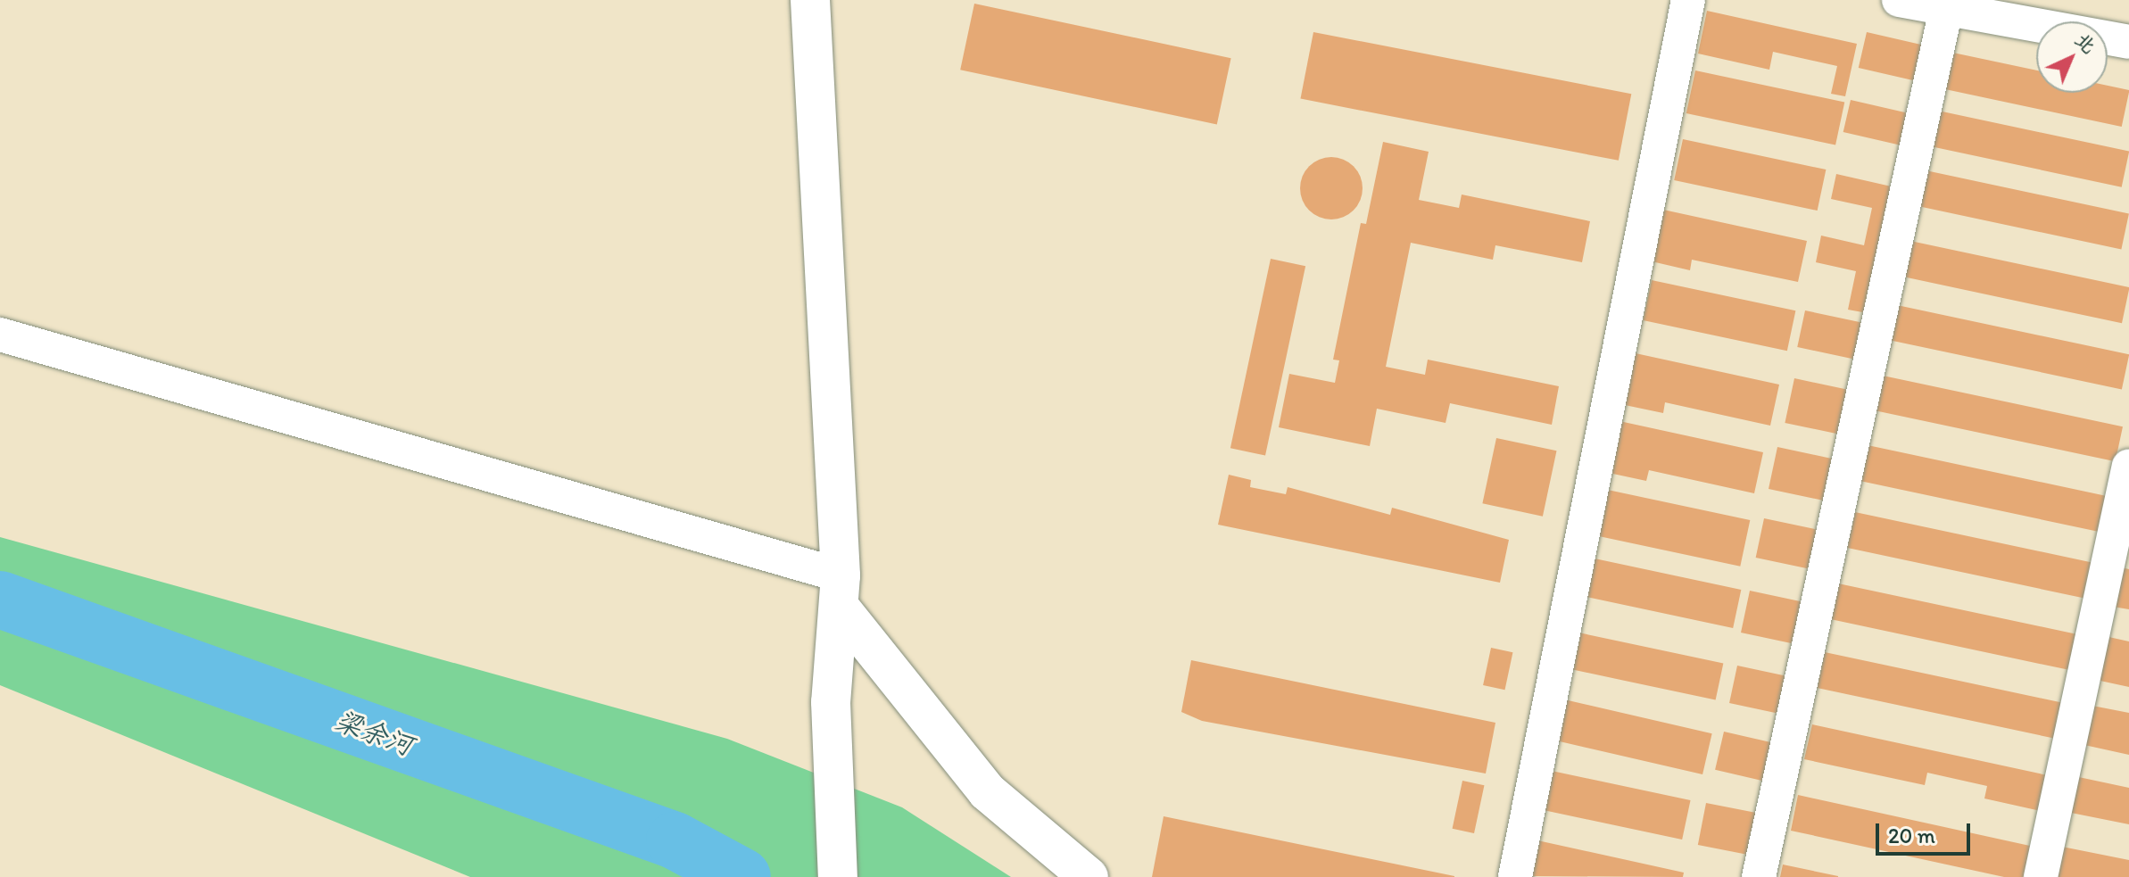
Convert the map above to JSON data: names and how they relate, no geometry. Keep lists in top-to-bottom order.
{
  "water": ["梁余河"],
  "scale_bar": "20 m",
  "north": "top right"
}
